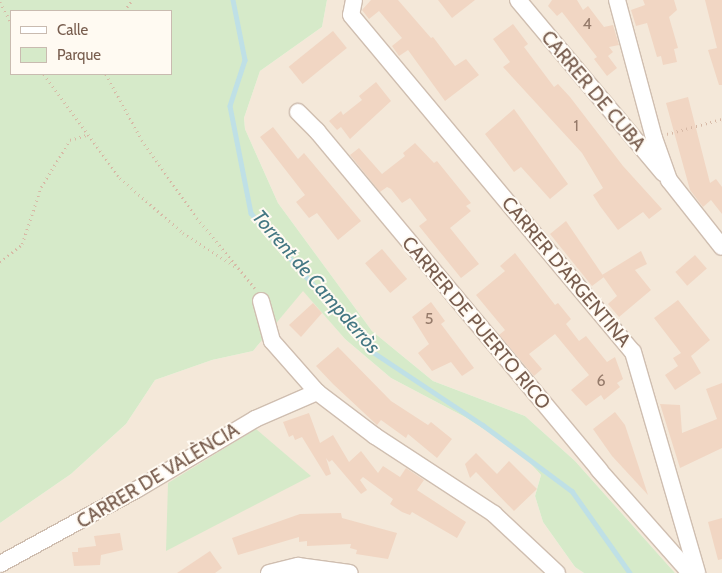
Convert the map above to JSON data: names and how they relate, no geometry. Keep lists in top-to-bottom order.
{
  "streets": {
    "street": [
      "CARRER DE CUBA",
      "CARRER D'ARGENTINA",
      "CARRER DE PUERTO RICO",
      "CARRER DE VALÈNCIA"
    ]
  },
  "water": ["Torrent de Campderròs"],
  "house_numbers": [
    "4",
    "1",
    "5",
    "6"
  ],
  "legend": ["Calle", "Parque"]
}
